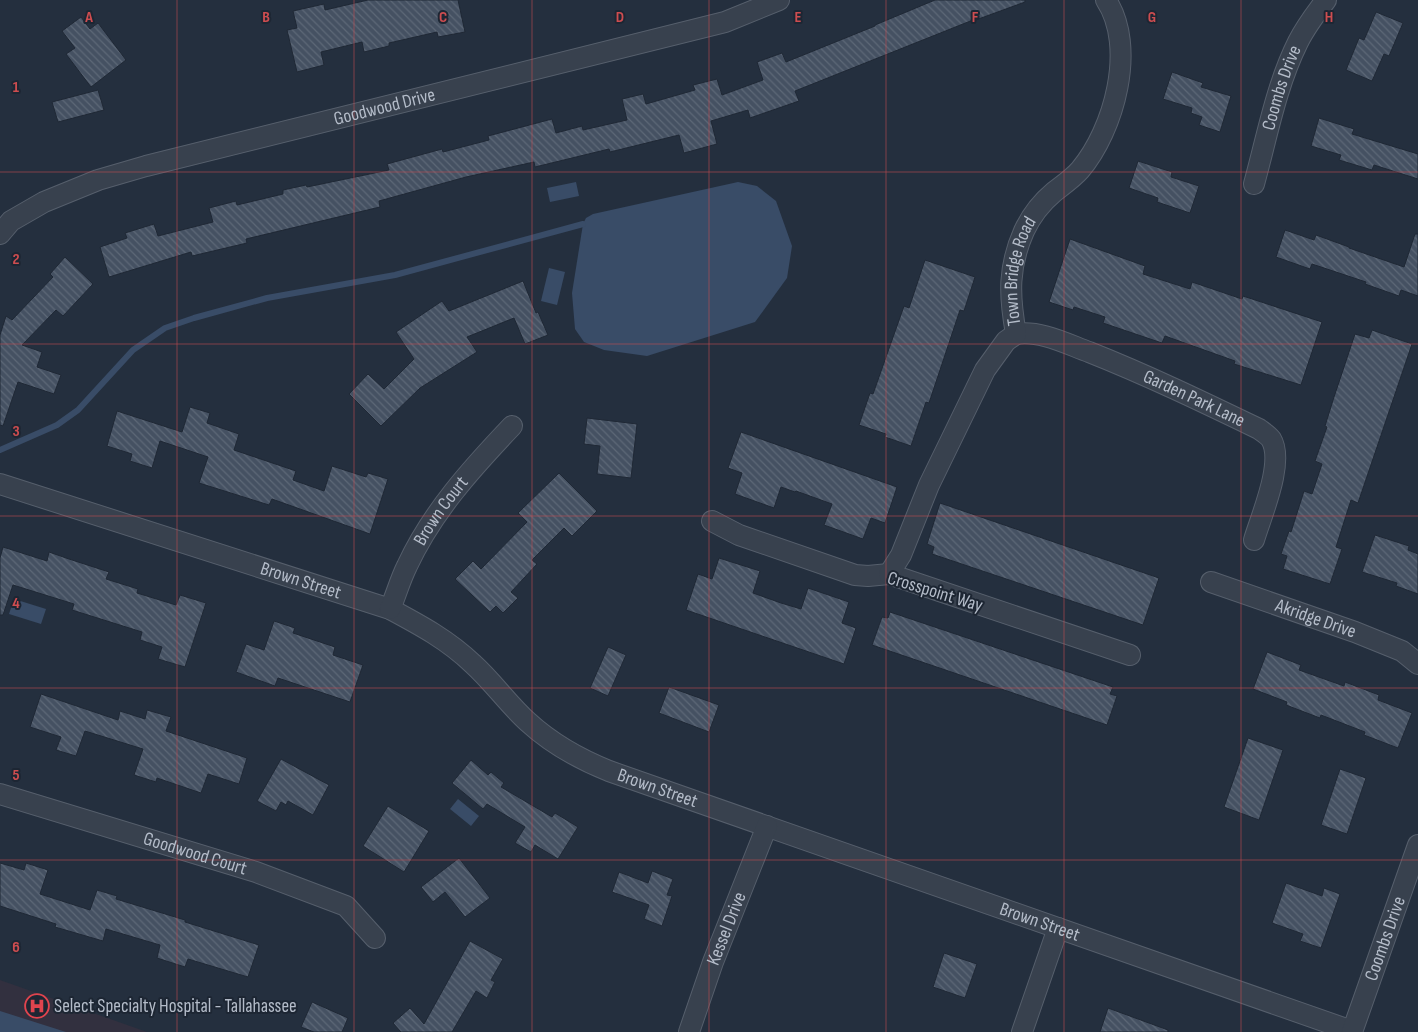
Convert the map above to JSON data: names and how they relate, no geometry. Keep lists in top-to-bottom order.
{
  "streets": {
    "street": [
      "Coombs Drive",
      "Goodwood Drive",
      "Town Bridge Road",
      "Garden Park Lane",
      "Brown Court",
      "Brown Street",
      "Crosspoint Way",
      "Akridge Drive",
      "Goodwood Court",
      "Kessel Drive"
    ]
  },
  "crossings": [
    ["Coombs Drive", "Brown Street"],
    ["Town Bridge Road", "Garden Park Lane"],
    ["Town Bridge Road", "Crosspoint Way"],
    ["Brown Court", "Brown Street"],
    ["Brown Street", "Kessel Drive"]
  ],
  "places": {
    "hospital": ["Select Specialty Hospital - Tallahassee"]
  },
  "grid": {
    "columns": [
      "A",
      "B",
      "C",
      "D",
      "E",
      "F",
      "G",
      "H"
    ],
    "rows": [
      "1",
      "2",
      "3",
      "4",
      "5",
      "6"
    ]
  }
}
